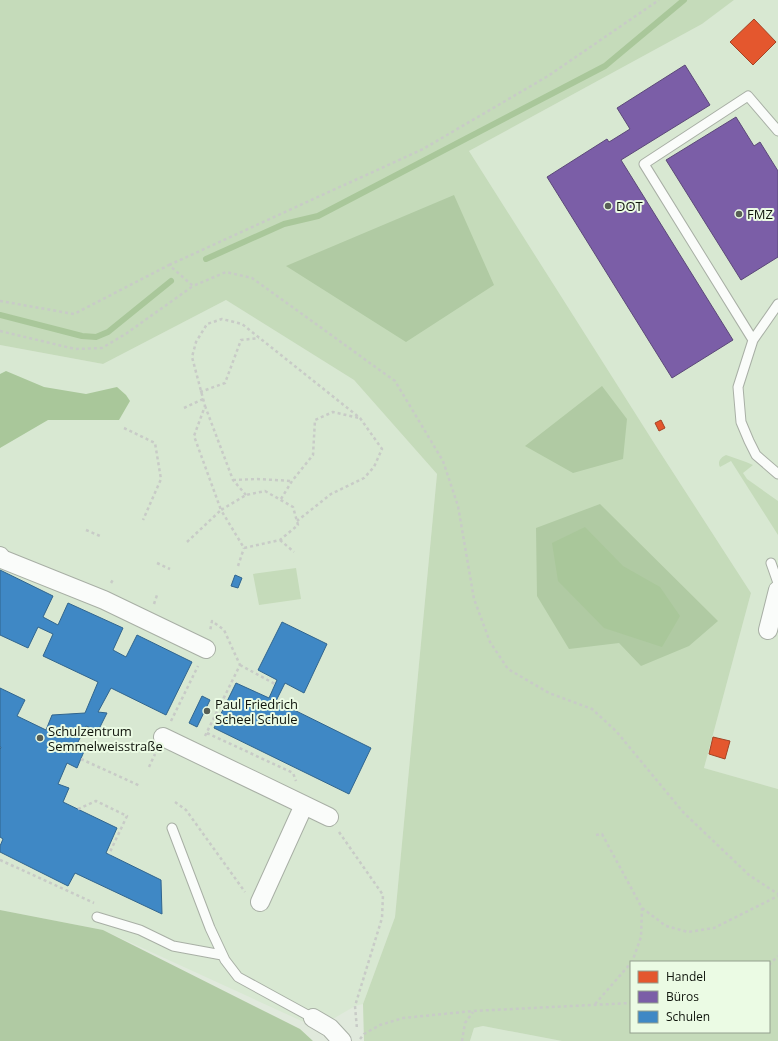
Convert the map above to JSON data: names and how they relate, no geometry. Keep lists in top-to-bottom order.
{
  "places": [
    "DOT",
    "FMZ",
    "Paul Friedrich Scheel Schule",
    "Schulzentrum Semmelweisstraße"
  ],
  "legend": ["Handel", "Büros", "Schulen"]
}
